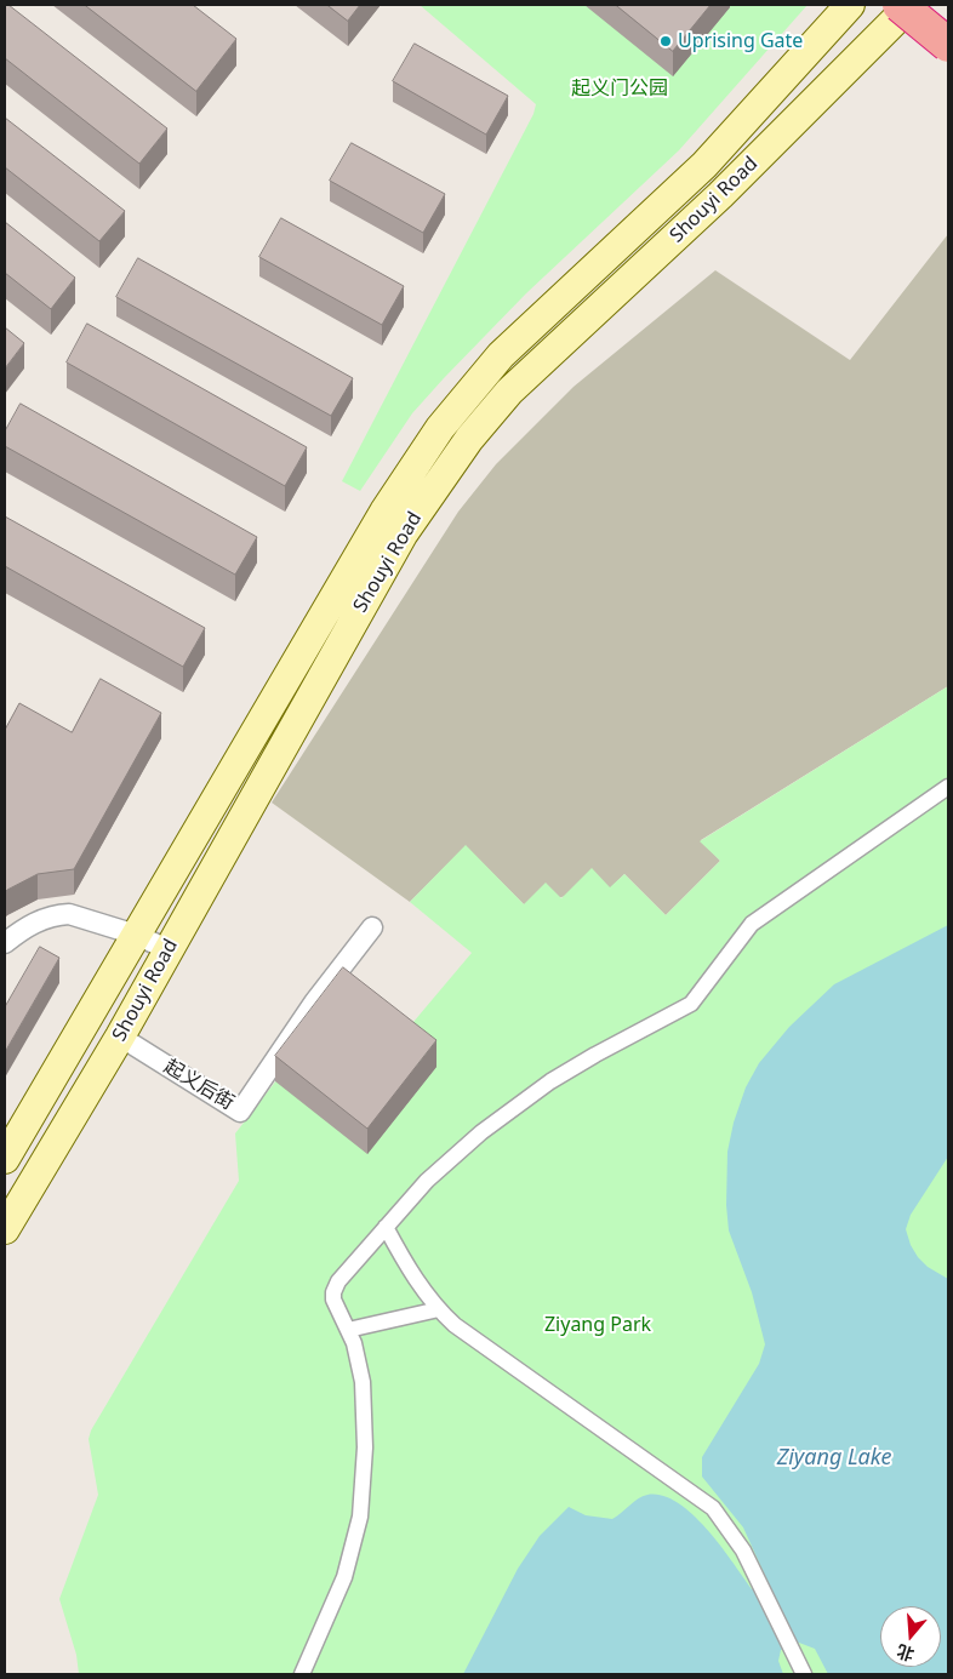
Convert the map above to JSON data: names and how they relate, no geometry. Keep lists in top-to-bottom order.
{
  "streets": {
    "main road": ["Shouyi Road"],
    "street": ["起义后街"]
  },
  "crossings": [
    ["Shouyi Road", "起义后街"]
  ],
  "water": ["Ziyang Lake"],
  "parks": ["起义门公园", "Ziyang Park"],
  "places": ["Uprising Gate"],
  "north": "bottom"
}
